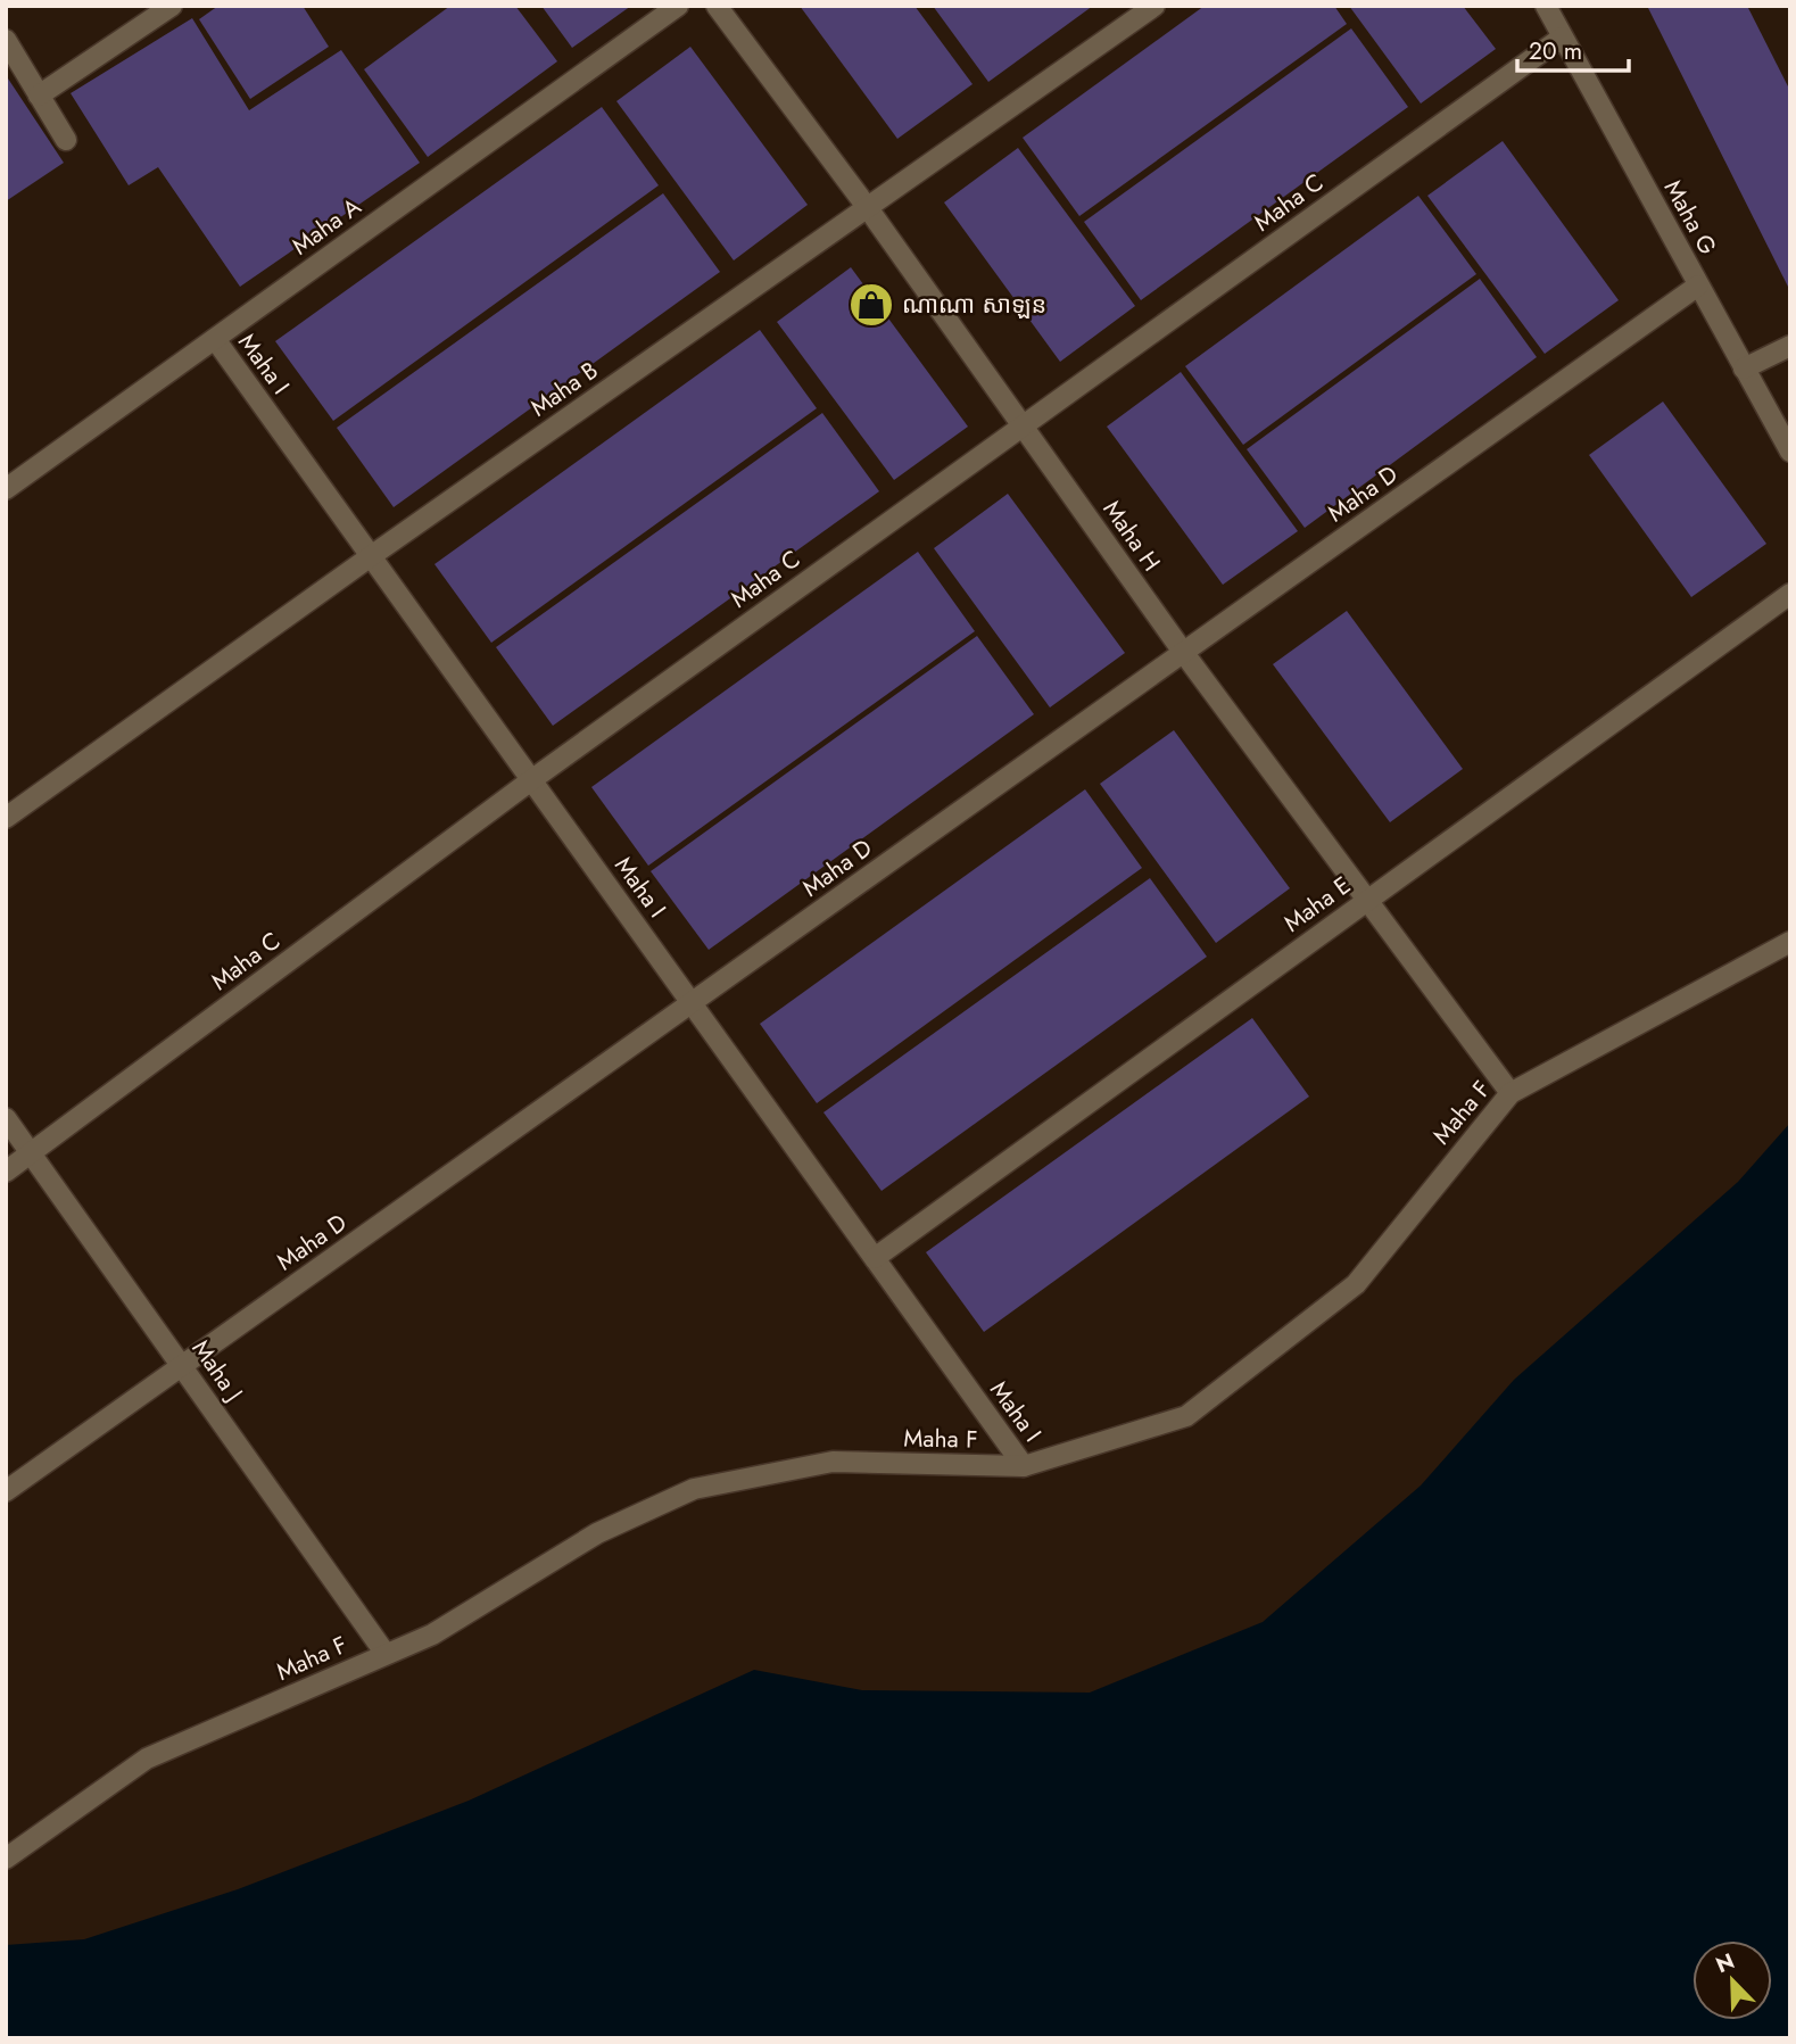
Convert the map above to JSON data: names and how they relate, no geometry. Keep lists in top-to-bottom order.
{
  "streets": {
    "street": [
      "Maha C",
      "Maha G",
      "Maha A",
      "Maha I",
      "Maha B",
      "Maha D",
      "Maha H",
      "Maha E",
      "Maha F",
      "Maha J"
    ]
  },
  "crossings": [
    ["Maha C", "Maha G"],
    ["Maha C", "Maha I"],
    ["Maha C", "Maha H"],
    ["Maha C", "Maha J"],
    ["Maha G", "Maha D"],
    ["Maha A", "Maha I"],
    ["Maha I", "Maha B"],
    ["Maha I", "Maha D"],
    ["Maha I", "Maha E"],
    ["Maha I", "Maha F"],
    ["Maha B", "Maha H"],
    ["Maha D", "Maha H"],
    ["Maha D", "Maha J"],
    ["Maha H", "Maha E"],
    ["Maha H", "Maha F"],
    ["Maha F", "Maha J"]
  ],
  "places": {
    "shop": ["ណាណា សាឡន"]
  },
  "scale_bar": "20 m",
  "north": "top left"
}
